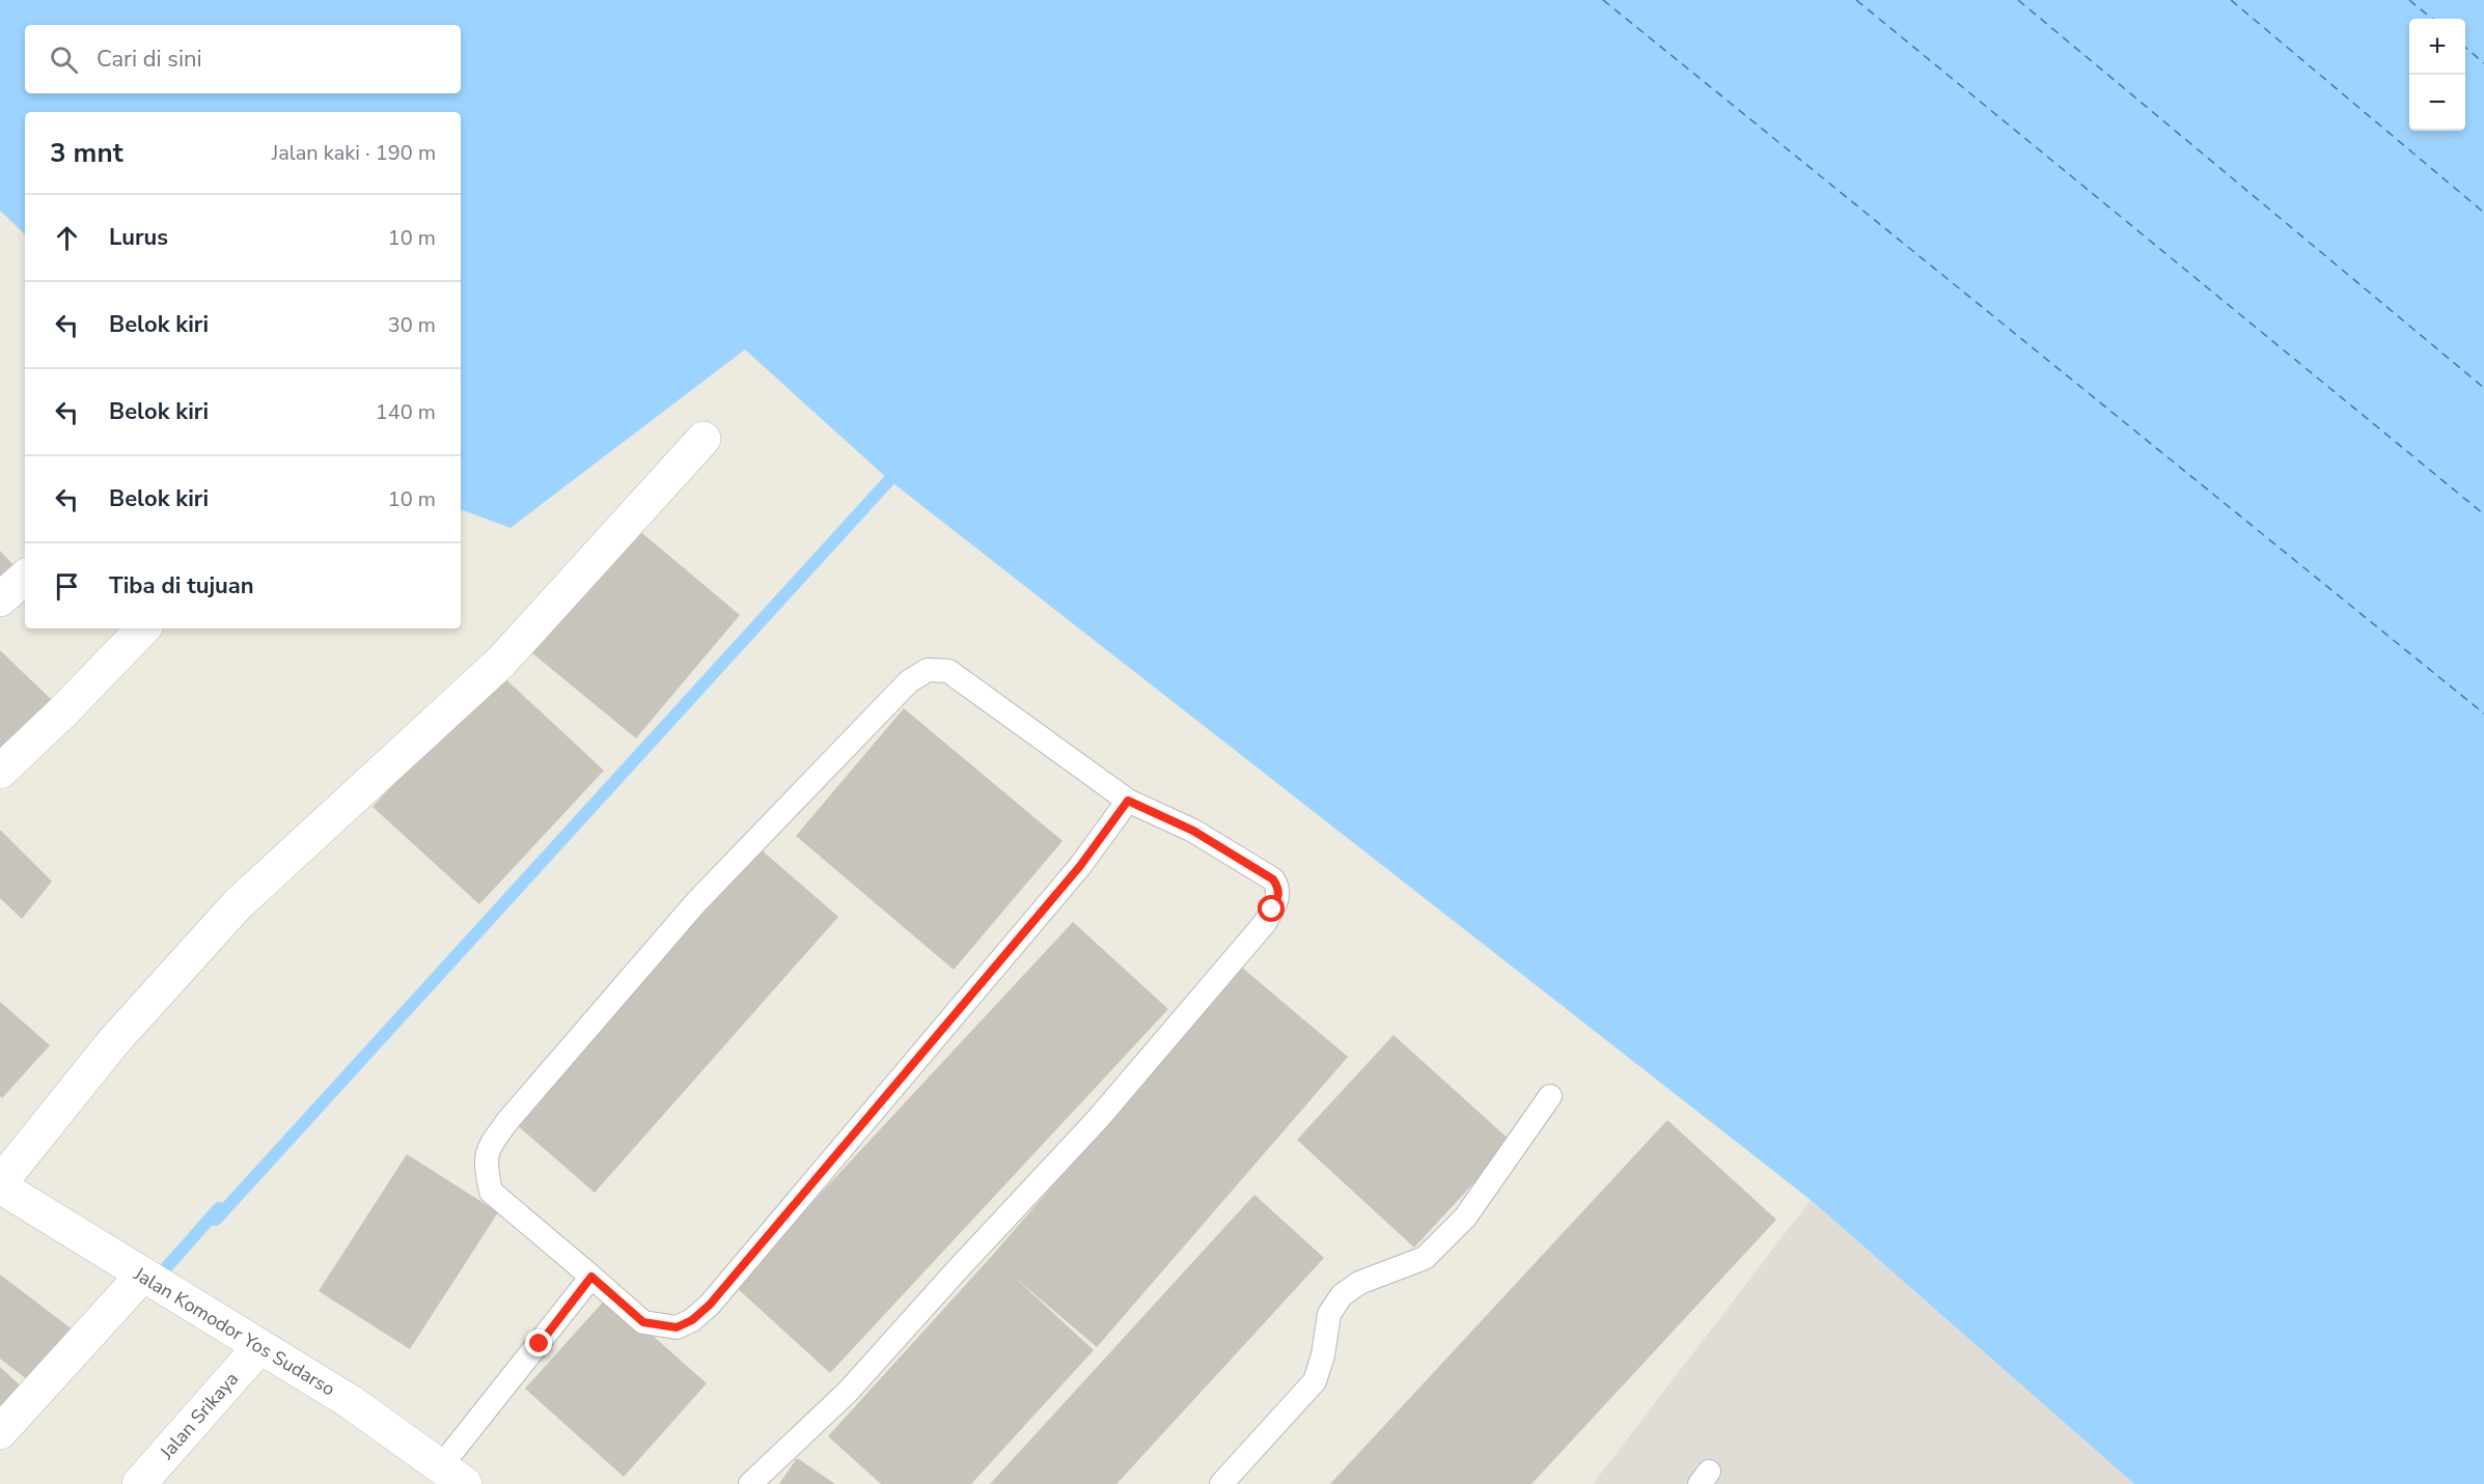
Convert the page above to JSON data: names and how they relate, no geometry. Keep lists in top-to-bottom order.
{
  "streets": {
    "street": ["Jalan Komodor Yos Sudarso", "Jalan Srikaya"]
  },
  "crossings": [
    ["Jalan Komodor Yos Sudarso", "Jalan Srikaya"]
  ],
  "page": {
    "map_buttons": ["+", "−"],
    "search": "Cari di sini",
    "heading": ["3 mnt", "Jalan kaki · 190 m"],
    "list": [
      ["Lurus", "10 m"],
      ["Belok kiri", "30 m"],
      ["Belok kiri", "140 m"],
      ["Belok kiri", "10 m"],
      "Tiba di tujuan"
    ]
  }
}
